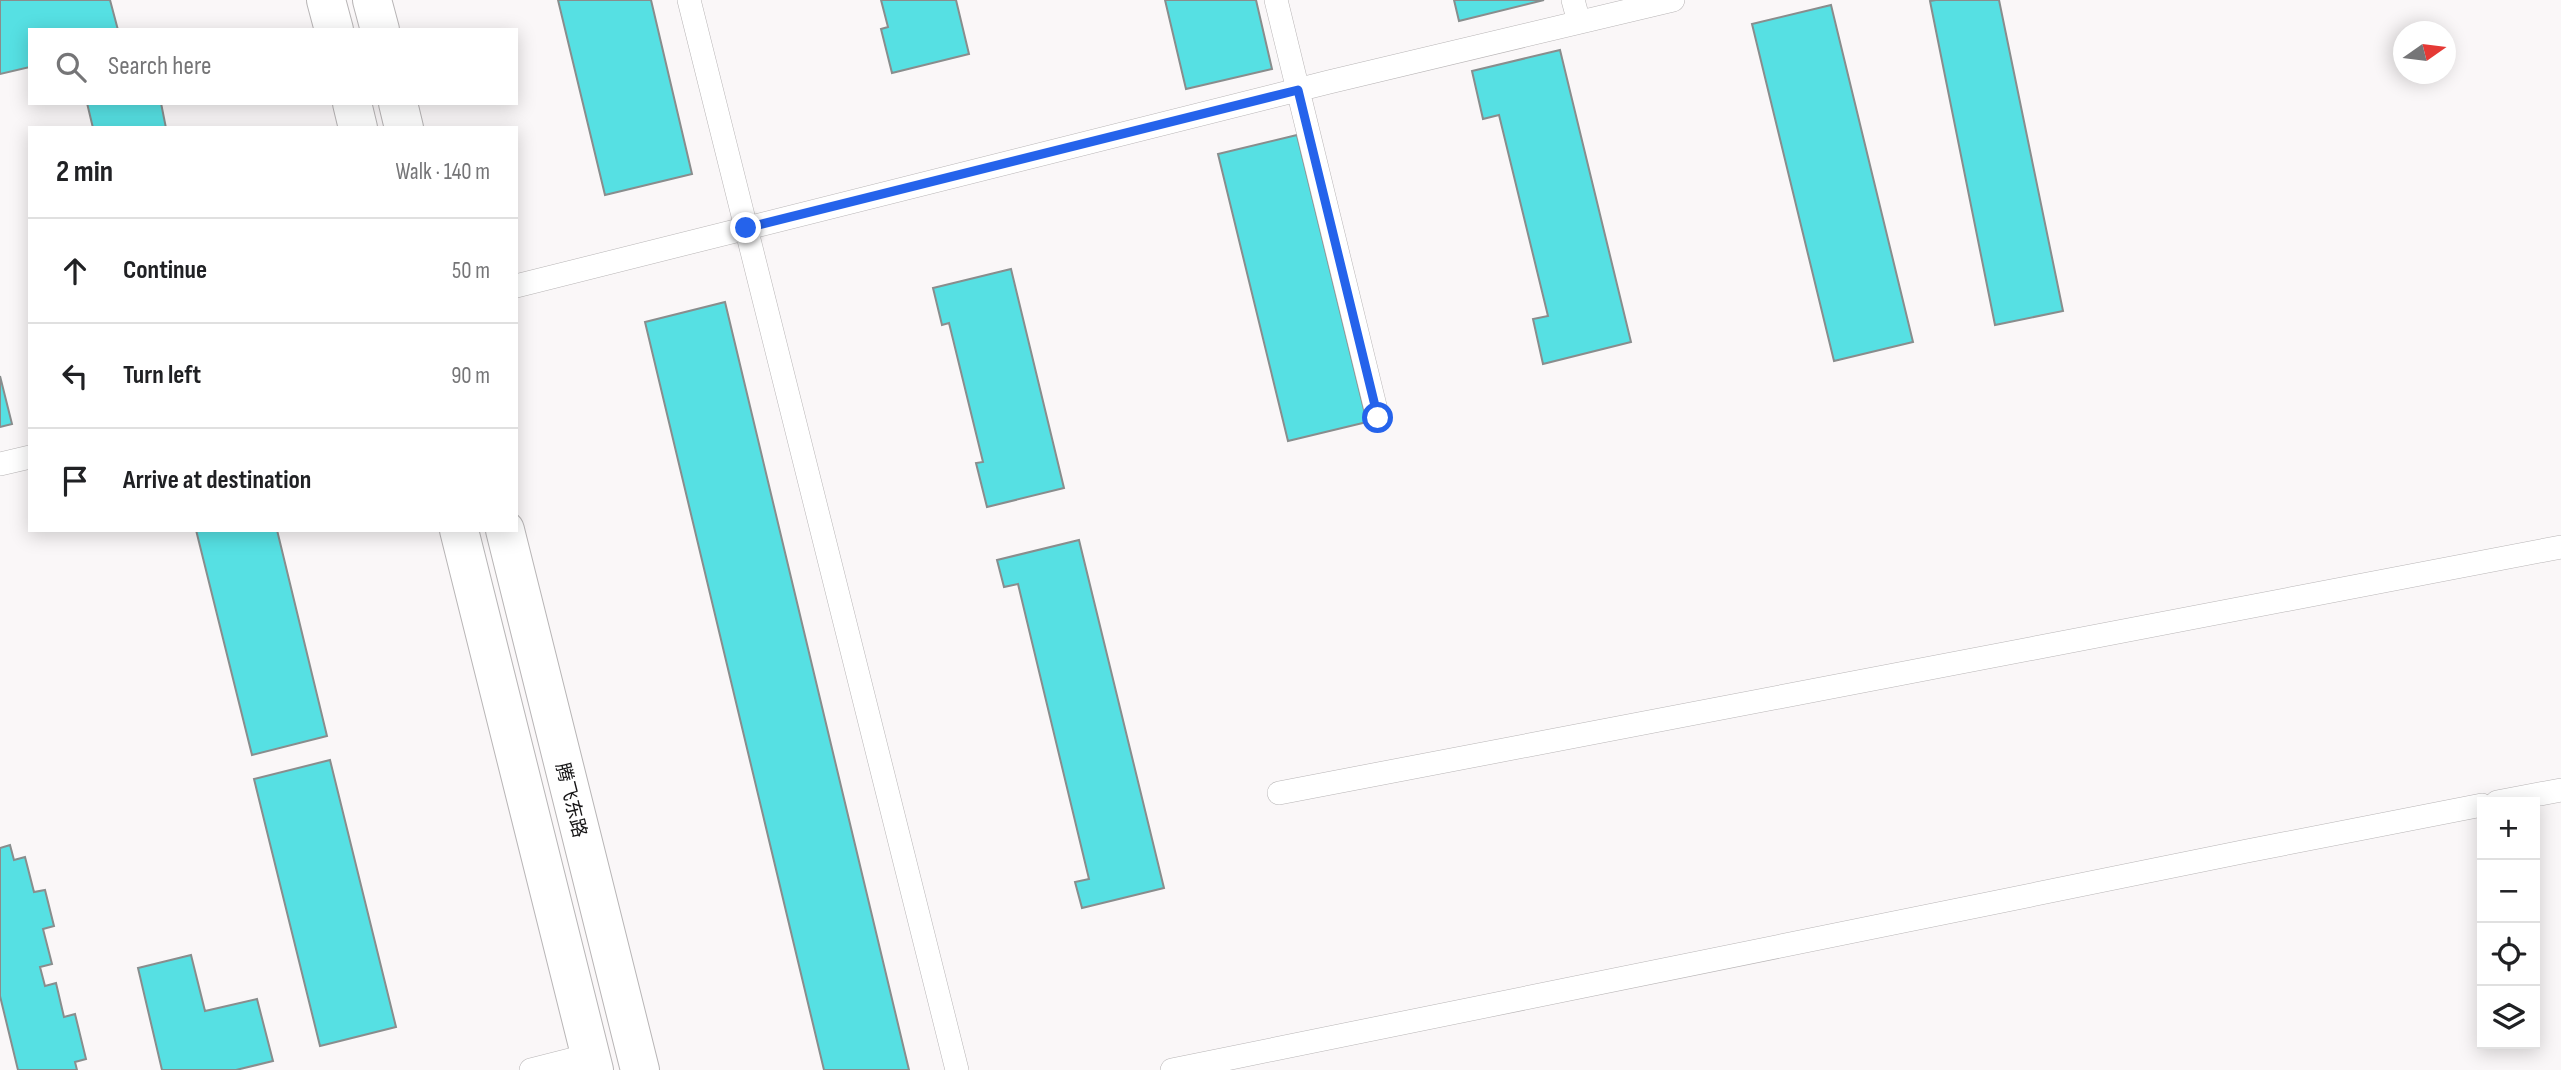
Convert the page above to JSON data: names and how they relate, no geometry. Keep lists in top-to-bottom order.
{
  "streets": {
    "street": ["腾飞东路"]
  },
  "north": "right",
  "page": {
    "search": "Search here",
    "heading": ["2 min", "Walk · 140 m"],
    "list": [
      ["Continue", "50 m"],
      ["Turn left", "90 m"],
      "Arrive at destination"
    ],
    "map_buttons": ["+", "−"]
  }
}
